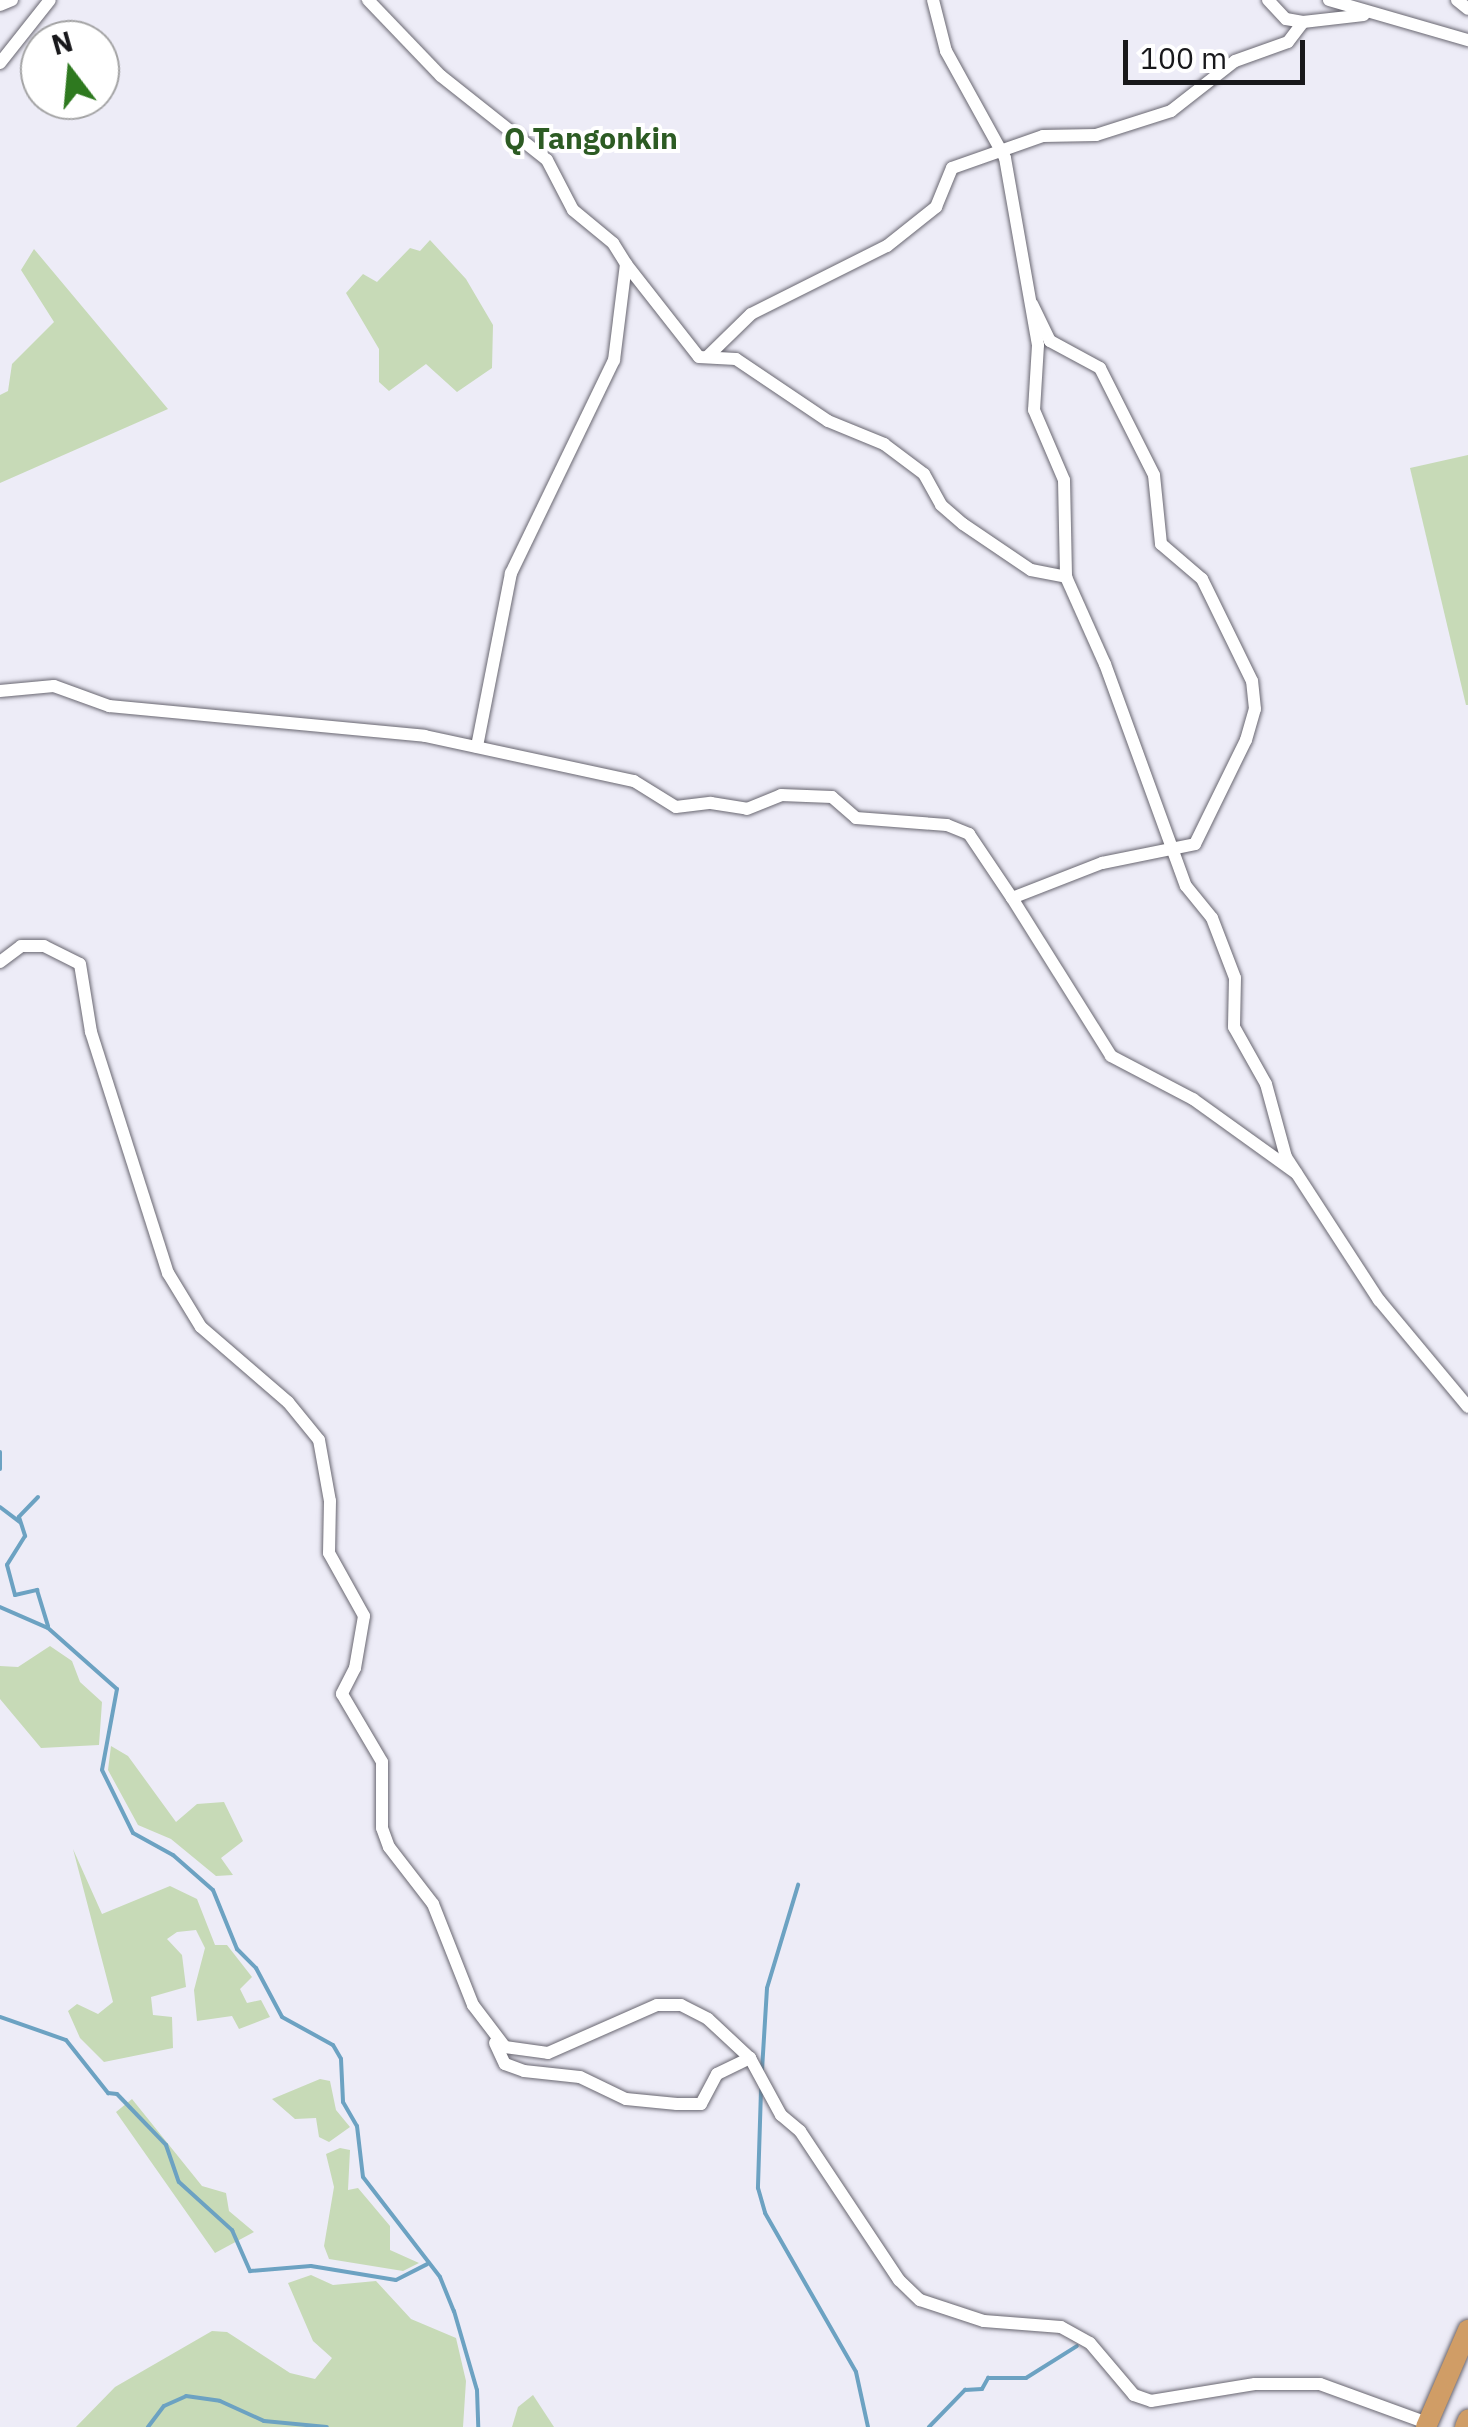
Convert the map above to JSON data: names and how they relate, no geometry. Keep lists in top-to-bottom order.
{
  "districts": ["Q Tangonkin"],
  "scale_bar": "100 m",
  "north": "top"
}
